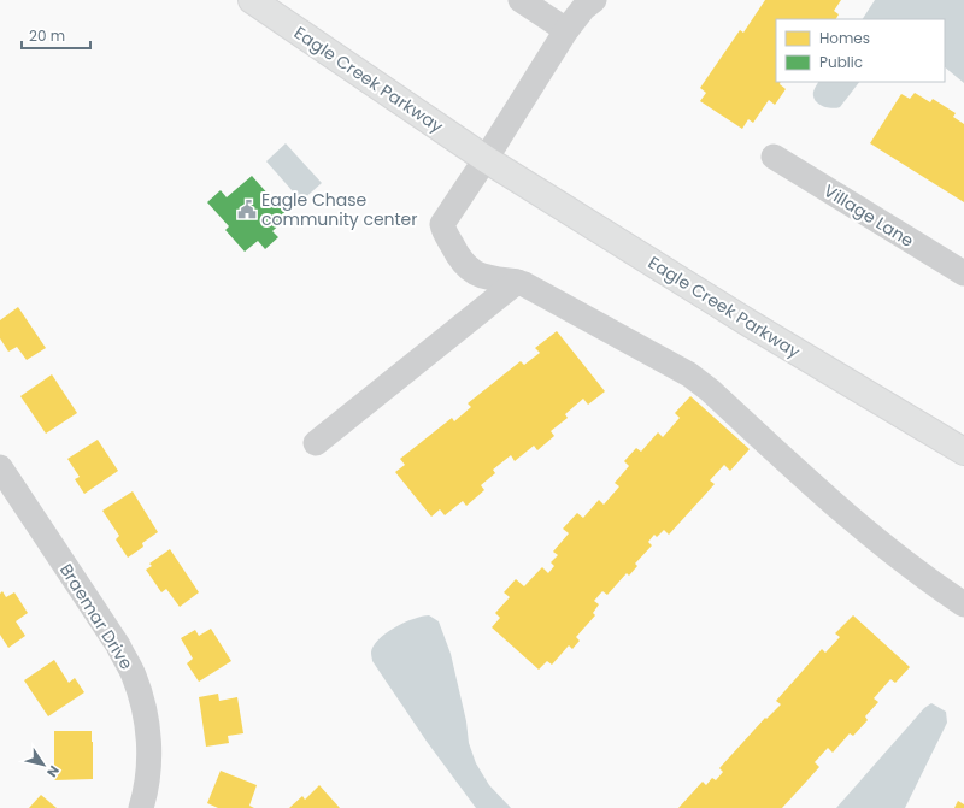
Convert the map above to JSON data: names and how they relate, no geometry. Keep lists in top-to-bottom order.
{
  "streets": {
    "main road": ["Eagle Creek Parkway"],
    "street": ["Village Lane", "Braemar Drive"]
  },
  "places": {
    "public building": ["Eagle Chase community center"]
  },
  "legend": ["Homes", "Public"],
  "scale_bar": "20 m",
  "north": "bottom right"
}
